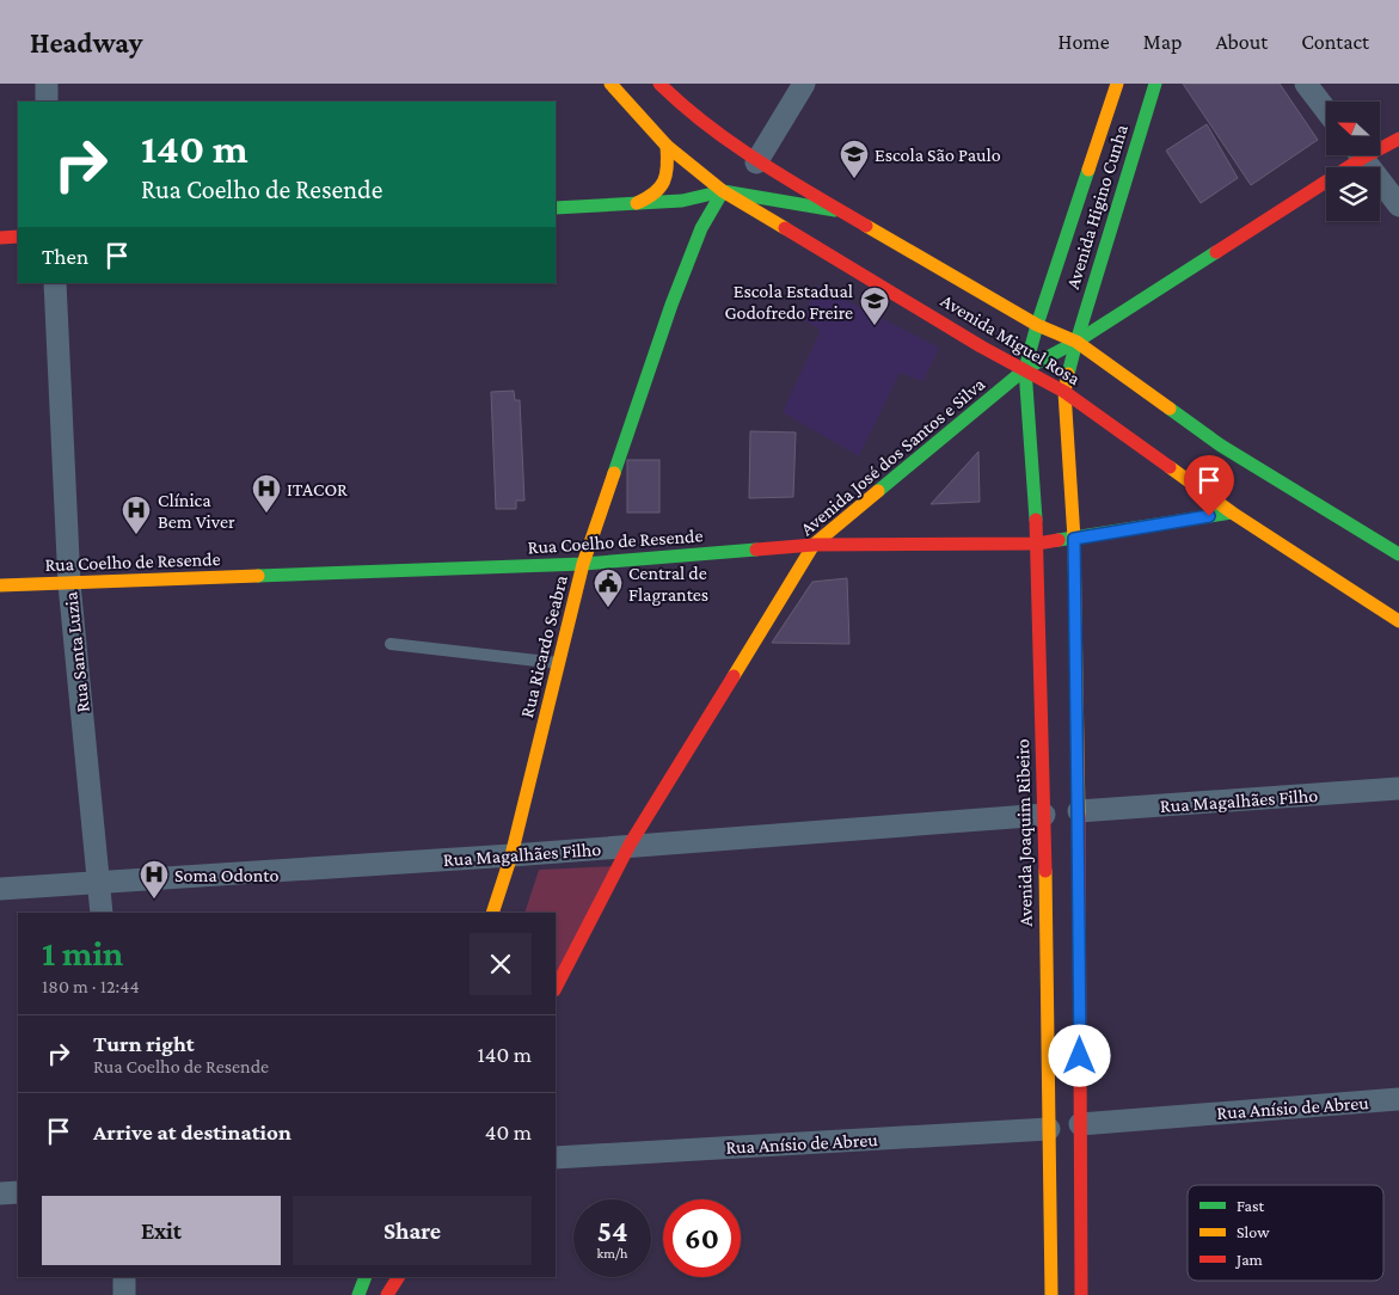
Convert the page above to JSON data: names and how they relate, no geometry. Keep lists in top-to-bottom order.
{
  "streets": {
    "main road": [
      "Avenida Higino Cunha",
      "Avenida Miguel Rosa",
      "Avenida José dos Santos e Silva",
      "Rua Coelho de Resende",
      "Rua Ricardo Seabra",
      "Avenida Joaquim Ribeiro"
    ],
    "street": ["Rua Santa Luzia", "Rua Magalhães Filho", "Rua Anísio de Abreu"]
  },
  "crossings": [
    ["Avenida Higino Cunha", "Avenida Miguel Rosa"],
    ["Avenida Higino Cunha", "Avenida José dos Santos e Silva"],
    ["Avenida Higino Cunha", "Avenida Joaquim Ribeiro"],
    ["Avenida Miguel Rosa", "Avenida José dos Santos e Silva"],
    ["Avenida Miguel Rosa", "Rua Coelho de Resende"],
    ["Avenida Miguel Rosa", "Rua Ricardo Seabra"],
    ["Avenida Miguel Rosa", "Avenida Joaquim Ribeiro"],
    ["Avenida José dos Santos e Silva", "Rua Coelho de Resende"],
    ["Avenida José dos Santos e Silva", "Rua Magalhães Filho"],
    ["Avenida José dos Santos e Silva", "Avenida Joaquim Ribeiro"],
    ["Rua Coelho de Resende", "Rua Ricardo Seabra"],
    ["Rua Coelho de Resende", "Rua Santa Luzia"],
    ["Rua Coelho de Resende", "Avenida Joaquim Ribeiro"],
    ["Rua Ricardo Seabra", "Rua Magalhães Filho"],
    ["Rua Santa Luzia", "Rua Magalhães Filho"],
    ["Rua Magalhães Filho", "Avenida Joaquim Ribeiro"],
    ["Avenida Joaquim Ribeiro", "Rua Anísio de Abreu"]
  ],
  "places": {
    "school or university": ["Escola São Paulo", "Escola Estadual Godofredo Freire"],
    "hospital": ["ITACOR", "Clínica Bem Viver", "Soma Odonto"],
    "public building": ["Central de Flagrantes"]
  },
  "legend": ["Fast", "Slow", "Jam"],
  "north": "left",
  "page": {
    "header": "Headway",
    "nav": [
      "Home",
      "Map",
      "About",
      "Contact"
    ],
    "turn": ["140 m", "Rua Coelho de Resende"],
    "then": "Then",
    "heading": ["1 min", "180 m · 12:44"],
    "list": [
      {
        "name": "Turn right",
        "note": "Rua Coelho de Resende",
        "value": "140 m"
      },
      {
        "name": "Arrive at destination",
        "value": "40 m"
      }
    ],
    "buttons": ["Exit", "Share"],
    "speed": "54 km/h",
    "limit": "60"
  }
}
